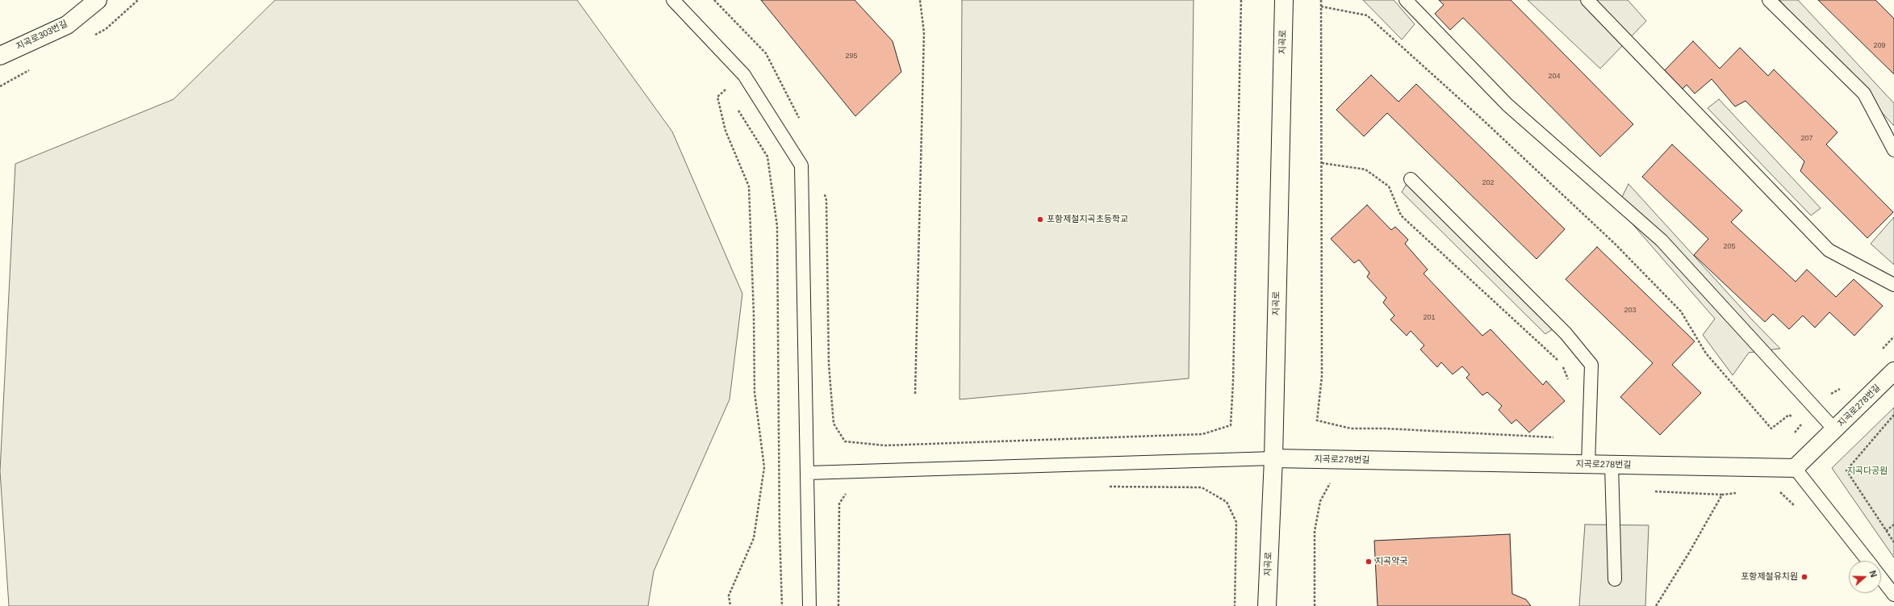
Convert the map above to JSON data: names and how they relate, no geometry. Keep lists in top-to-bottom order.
{
  "streets": {
    "street": ["지곡로303번길", "지곡로", "지곡로278번길"]
  },
  "crossings": [
    ["지곡로", "지곡로278번길"]
  ],
  "parks": ["지곡다공원"],
  "places": ["포항제철지곡초등학교", "지곡약국", "포항제철유치원"],
  "house_numbers": [
    "209",
    "295",
    "204",
    "207",
    "202",
    "205",
    "203",
    "201"
  ],
  "north": "right"
}
